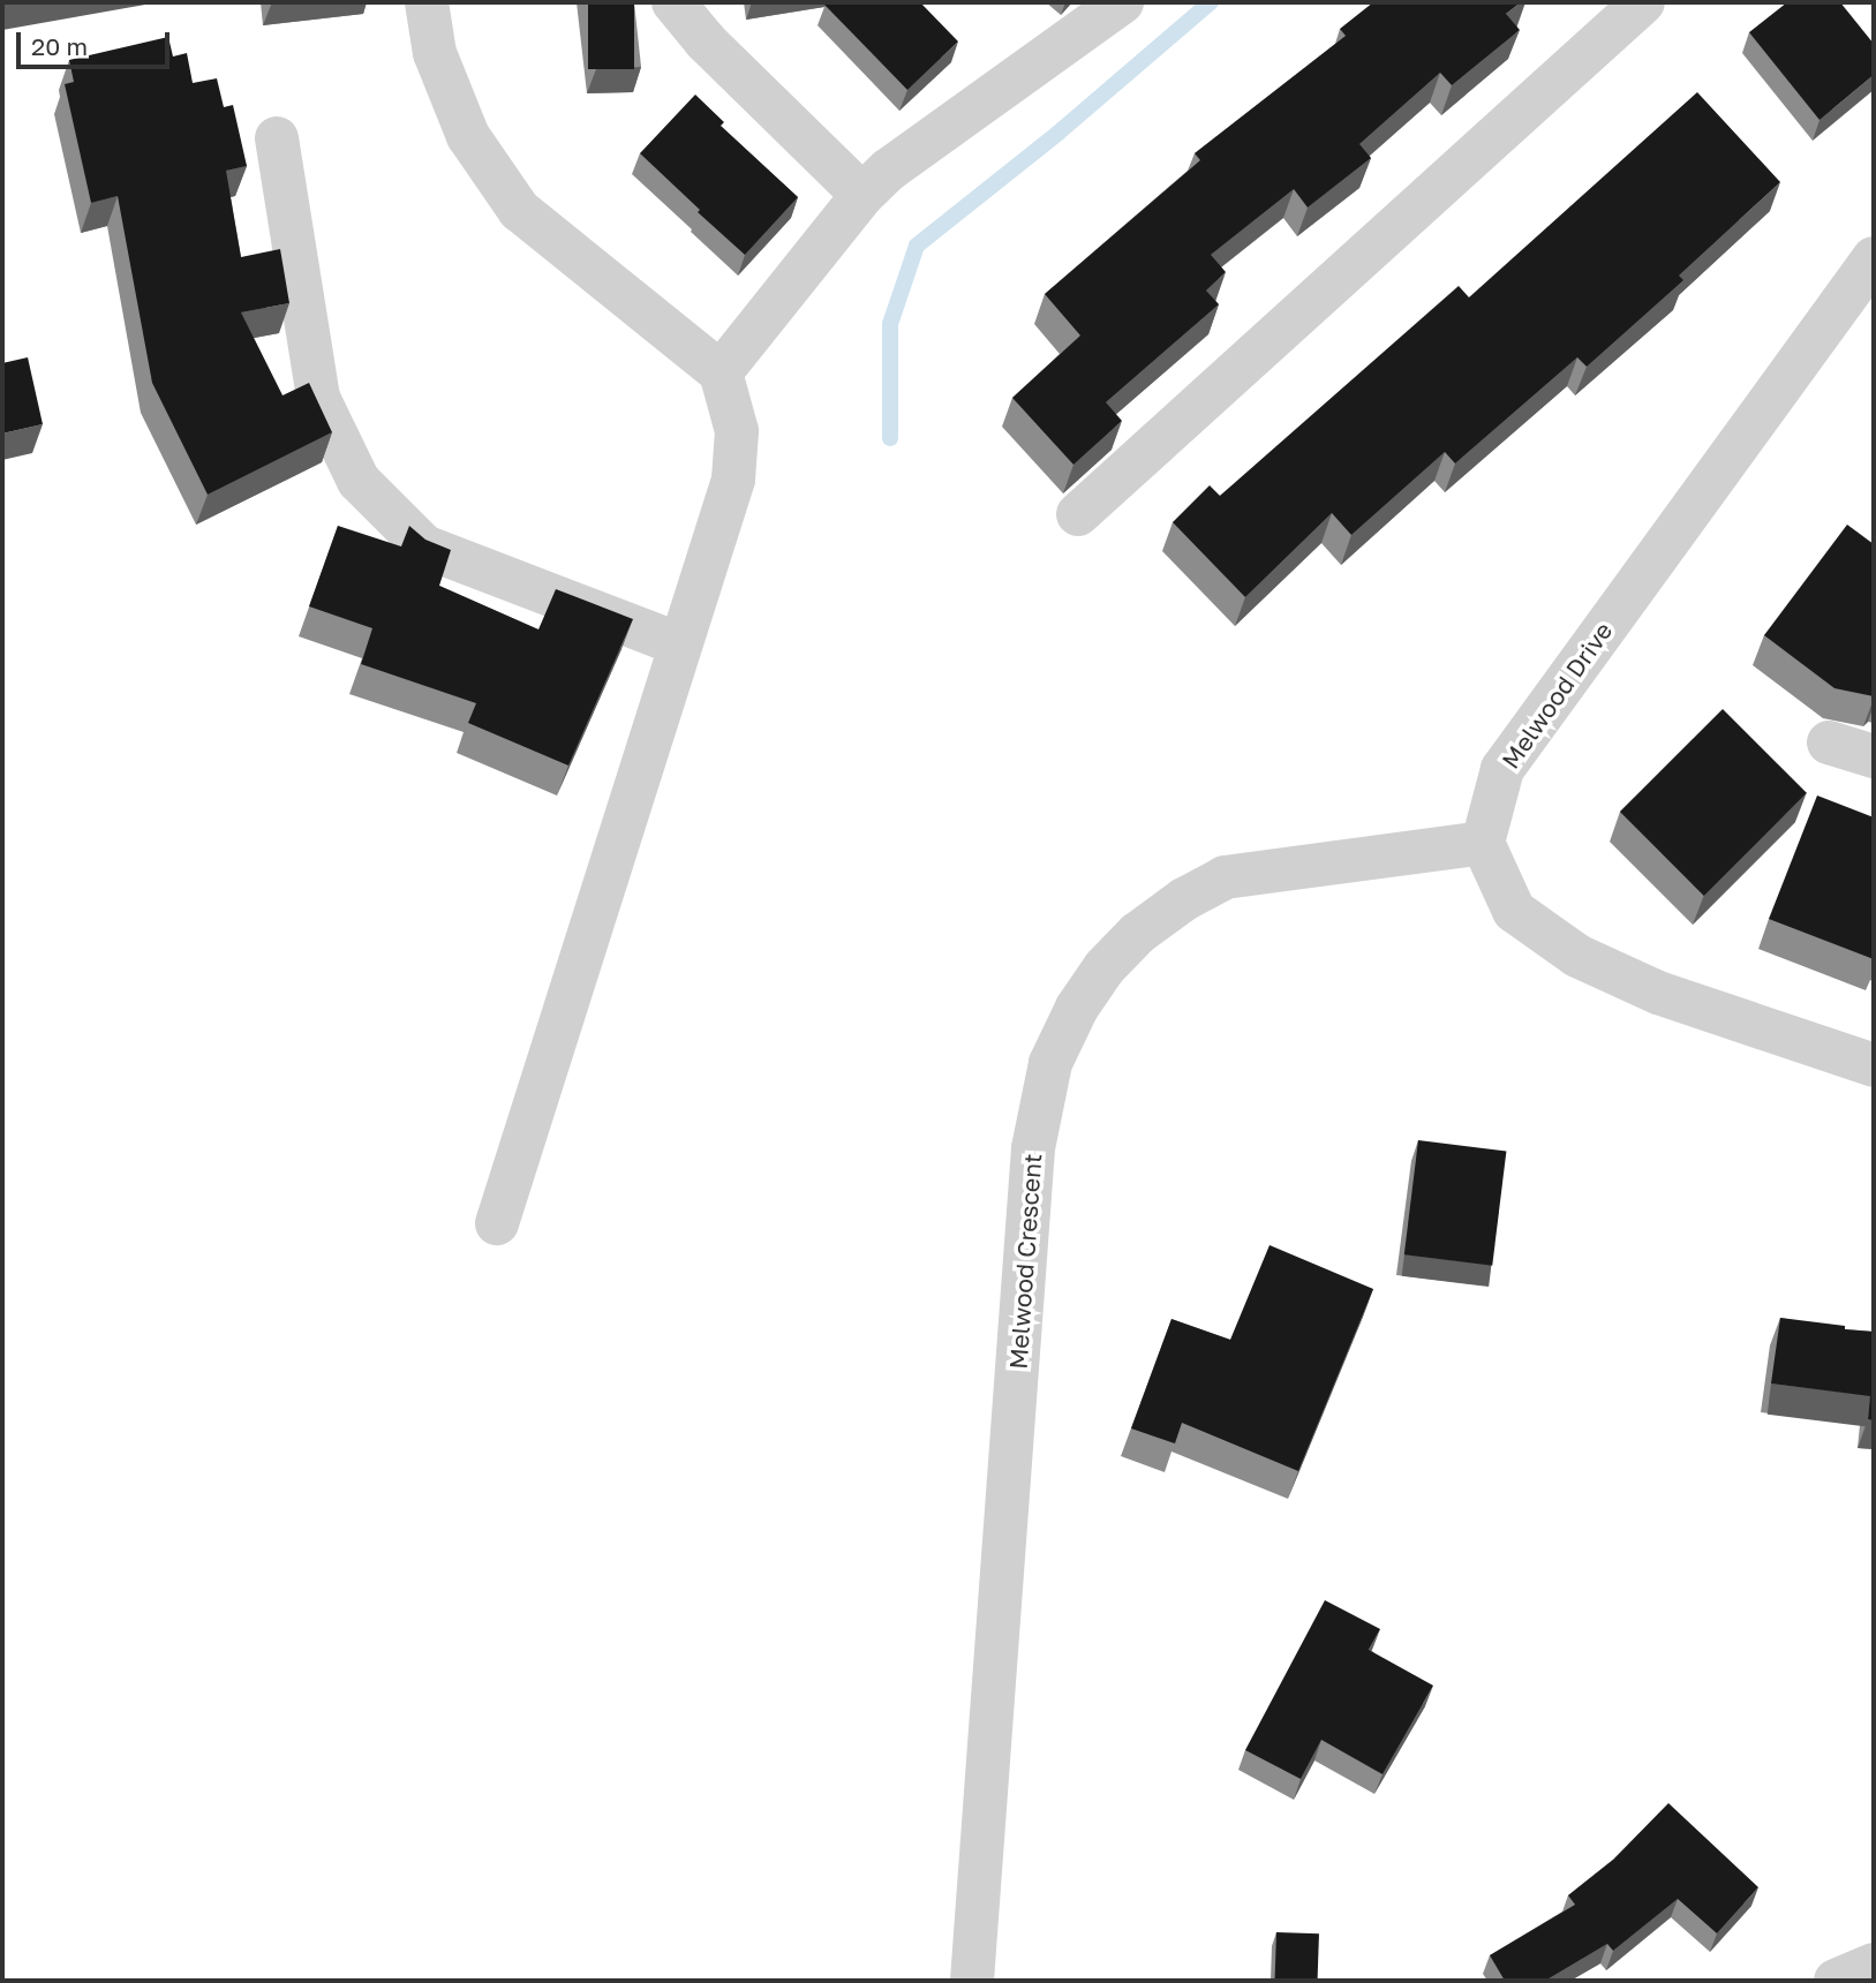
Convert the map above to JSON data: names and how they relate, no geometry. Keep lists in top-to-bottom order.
{
  "streets": {
    "street": ["Melwood Drive", "Melwood Crescent"]
  },
  "crossings": [
    ["Melwood Drive", "Melwood Crescent"]
  ],
  "scale_bar": "20 m"
}
